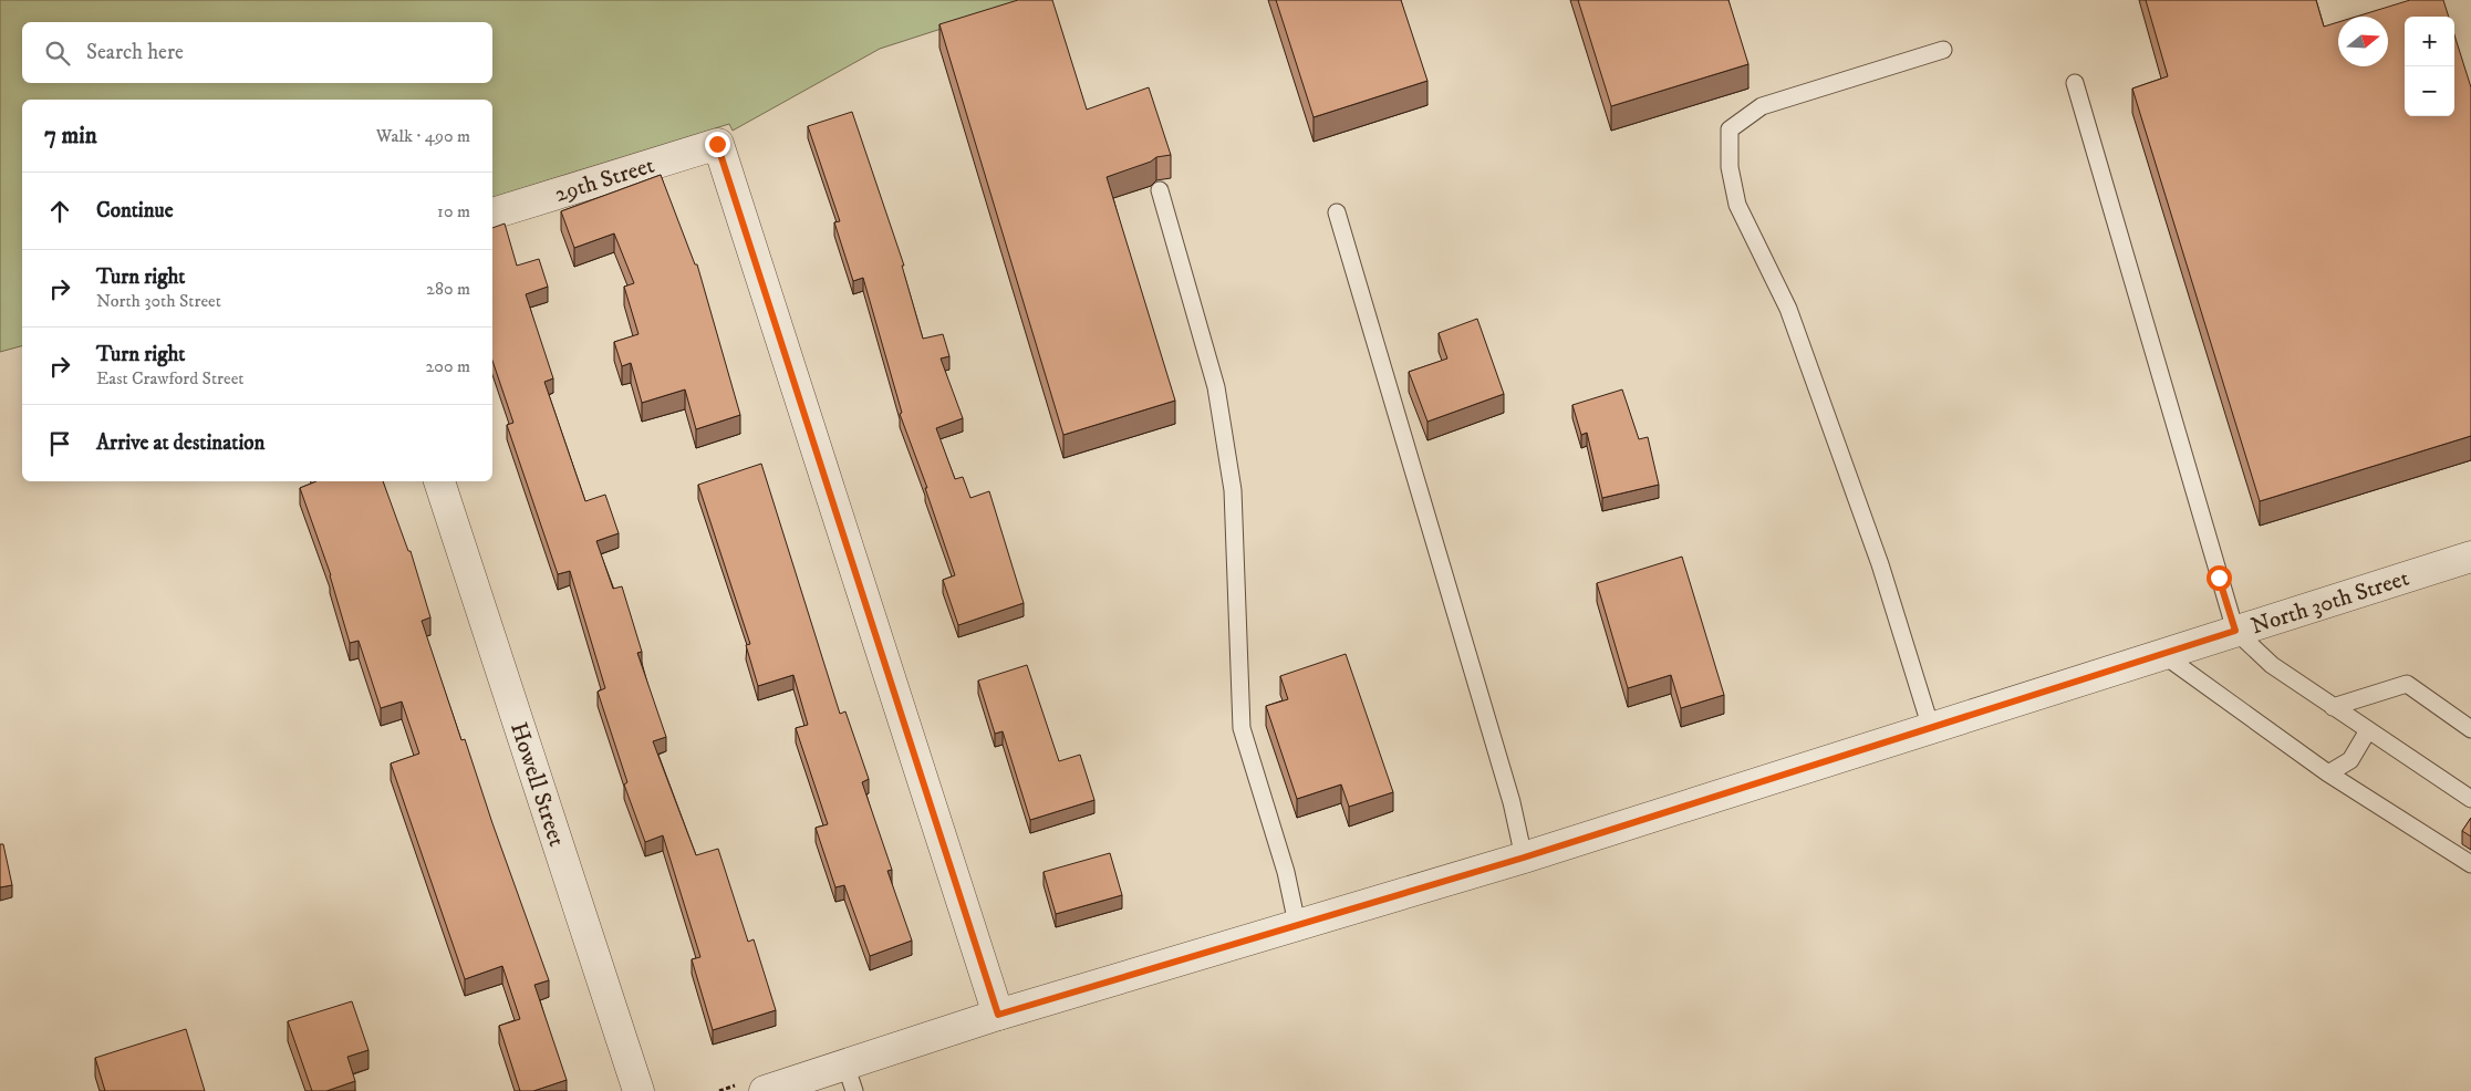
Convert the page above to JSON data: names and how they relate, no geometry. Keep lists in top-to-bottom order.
{
  "streets": {
    "street": ["29th Street", "North 30th Street", "Howell Street"]
  },
  "crossings": [
    ["29th Street", "North 30th Street"]
  ],
  "north": "right",
  "page": {
    "map_buttons": ["+", "−"],
    "search": "Search here",
    "heading": ["7 min", "Walk · 490 m"],
    "list": [
      ["Continue", "10 m"],
      ["Turn right", "North 30th Street", "280 m"],
      ["Turn right", "East Crawford Street", "200 m"],
      "Arrive at destination"
    ]
  }
}
